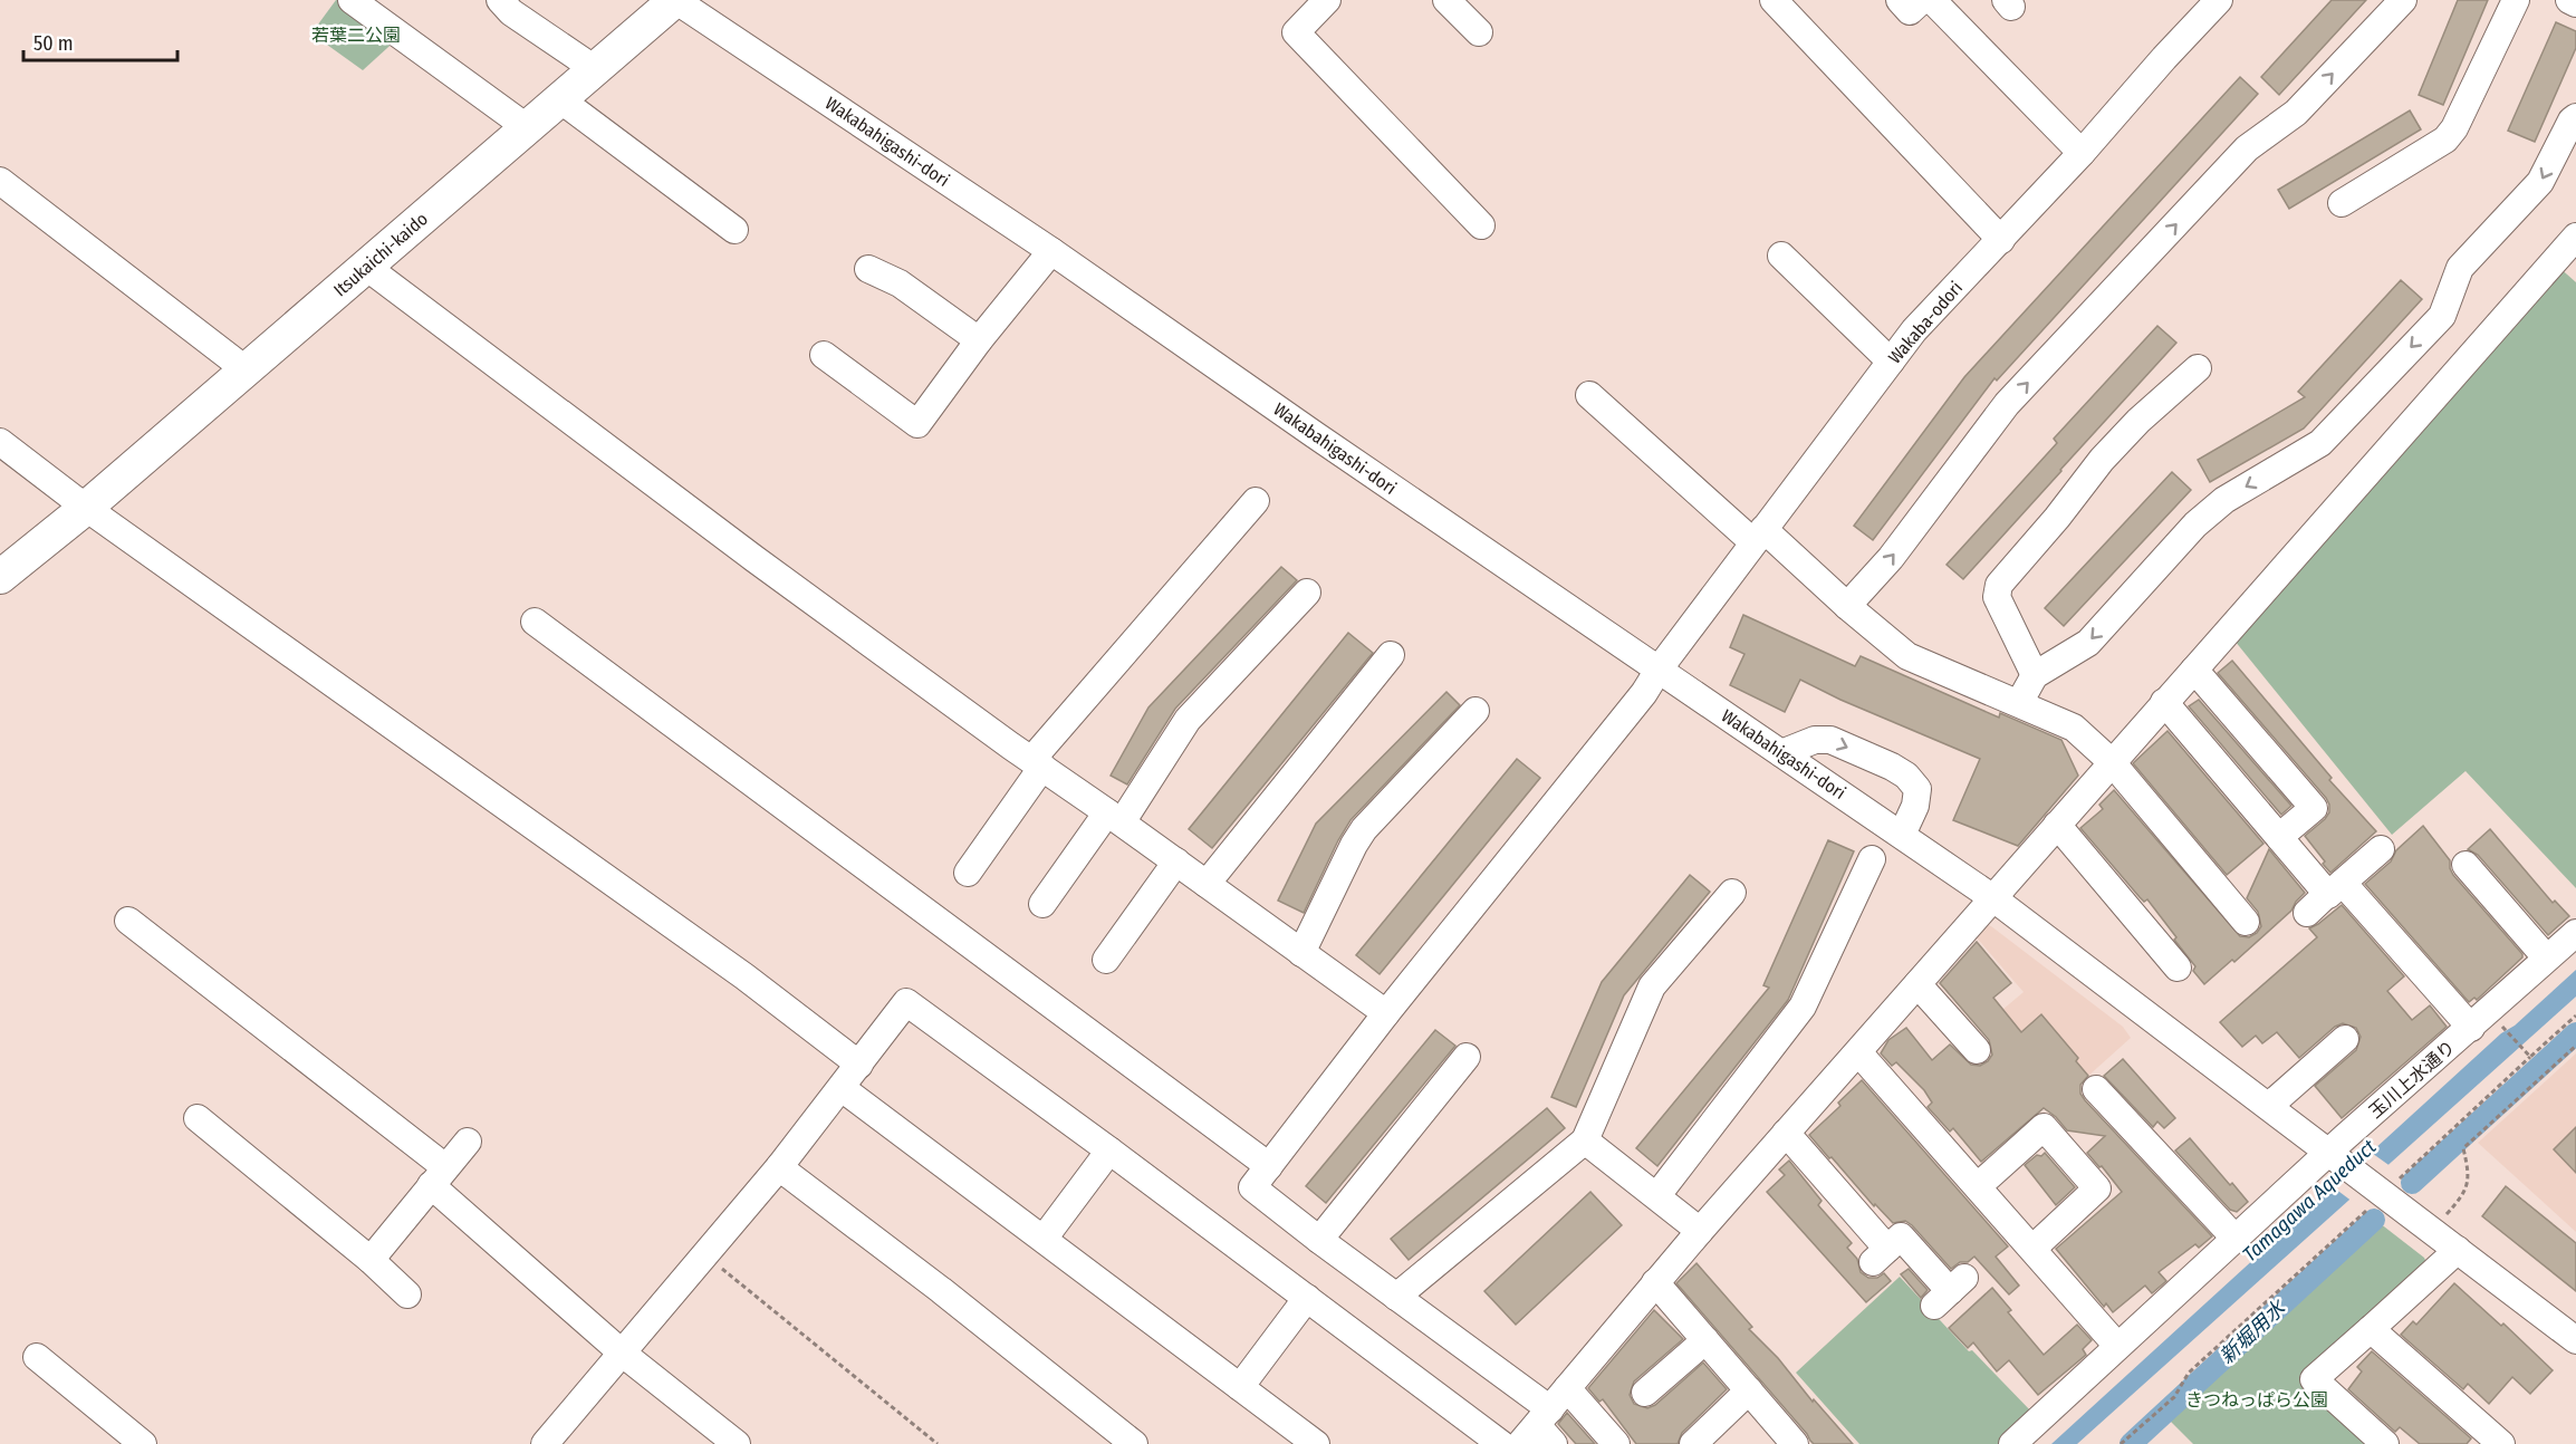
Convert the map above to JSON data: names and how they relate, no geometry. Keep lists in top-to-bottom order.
{
  "streets": {
    "main road": ["Itsukaichi-kaido"],
    "street": ["Wakabahigashi-dori", "Wakaba-odori", "玉川上水通り"]
  },
  "crossings": [
    ["Wakabahigashi-dori", "Itsukaichi-kaido"],
    ["Wakabahigashi-dori", "Wakaba-odori"],
    ["Wakabahigashi-dori", "玉川上水通り"]
  ],
  "water": ["Tamagawa Aqueduct", "新堀用水"],
  "parks": ["若葉二公園", "きつねっぱら公園"],
  "scale_bar": "50 m"
}
